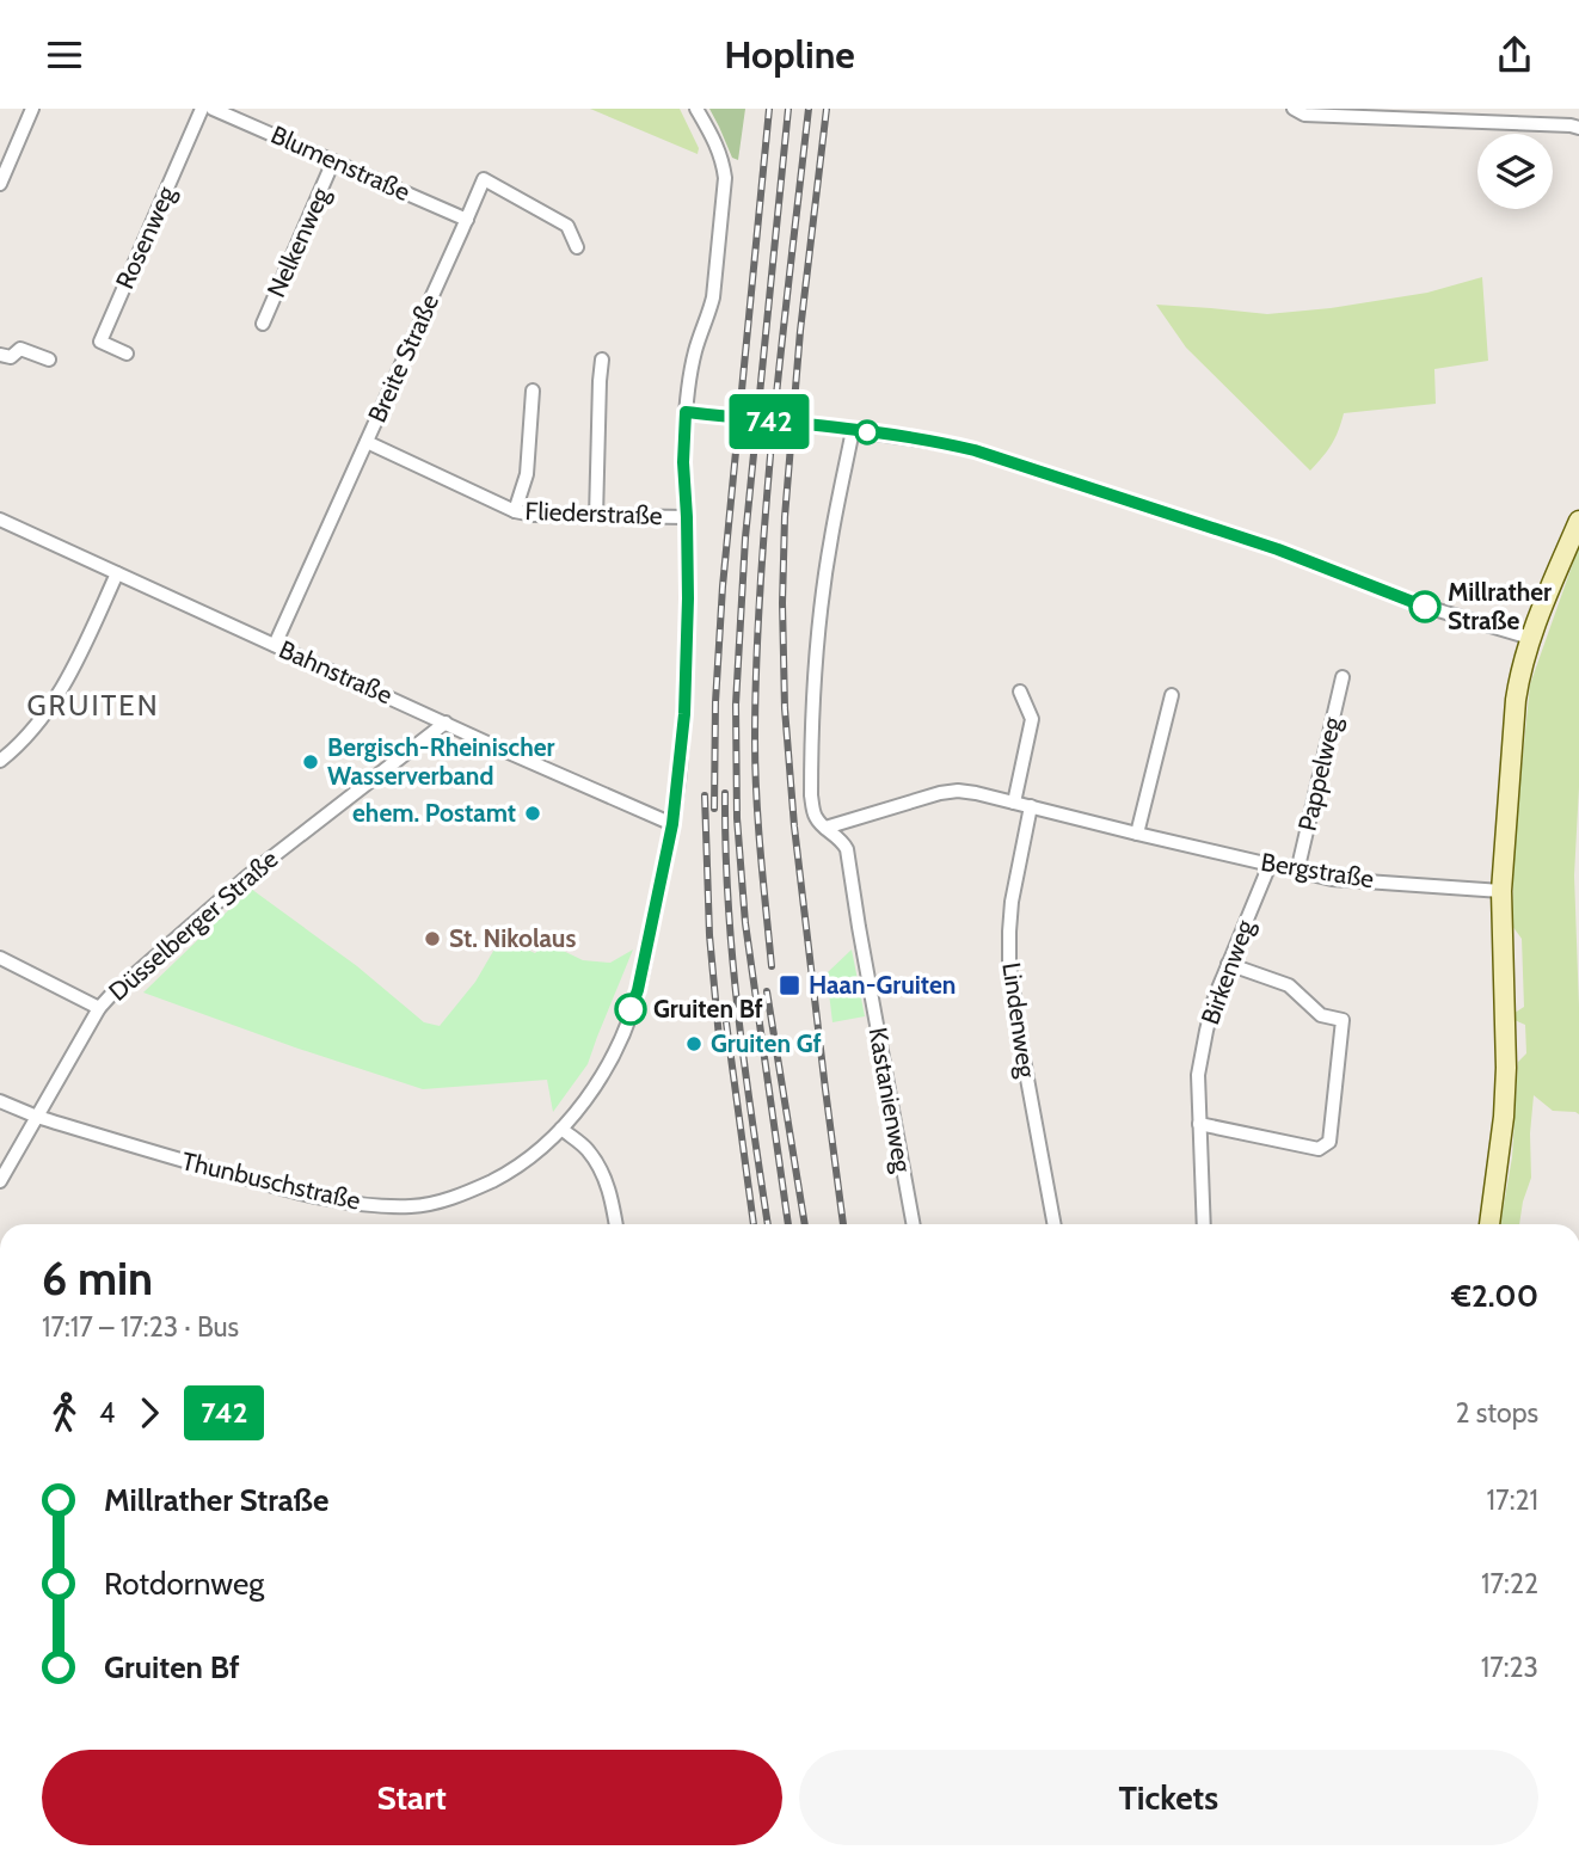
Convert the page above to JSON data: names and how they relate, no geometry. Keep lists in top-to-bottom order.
{
  "streets": {
    "street": [
      "Blumenstraße",
      "Rosenweg",
      "Nelkenweg",
      "Breite Straße",
      "Fliederstraße",
      "Bahnstraße",
      "Pappelweg",
      "Bergstraße",
      "Düsselberger Straße",
      "Birkenweg",
      "Lindenweg",
      "Kastanienweg",
      "Thunbuschstraße"
    ]
  },
  "crossings": [
    ["Blumenstraße", "Nelkenweg"],
    ["Blumenstraße", "Breite Straße"],
    ["Breite Straße", "Fliederstraße"],
    ["Breite Straße", "Bahnstraße"],
    ["Fliederstraße", "Thunbuschstraße"],
    ["Bahnstraße", "Düsselberger Straße"],
    ["Bahnstraße", "Thunbuschstraße"],
    ["Pappelweg", "Bergstraße"],
    ["Bergstraße", "Birkenweg"],
    ["Bergstraße", "Lindenweg"],
    ["Bergstraße", "Kastanienweg"],
    ["Düsselberger Straße", "Thunbuschstraße"]
  ],
  "districts": ["GRUITEN"],
  "places": {
    "other": [
      "Millrather Straße",
      "Bergisch-Rheinischer Wasserverband",
      "ehem. Postamt",
      "St. Nikolaus",
      "Gruiten Bf",
      "Gruiten Gf"
    ],
    "transit": ["Haan-Gruiten"]
  },
  "lines": ["bus line 742"],
  "page": {
    "header": "Hopline",
    "on_map": "742",
    "heading": ["6 min", "17:17 – 17:23 · Bus", "€2.00"],
    "legs": ["4", "742", "2 stops"],
    "list": [
      {
        "name": "Millrather Straße",
        "value": "17:21"
      },
      {
        "name": "Rotdornweg",
        "value": "17:22"
      },
      {
        "name": "Gruiten Bf",
        "value": "17:23"
      }
    ],
    "buttons": ["Start", "Tickets"]
  }
}
